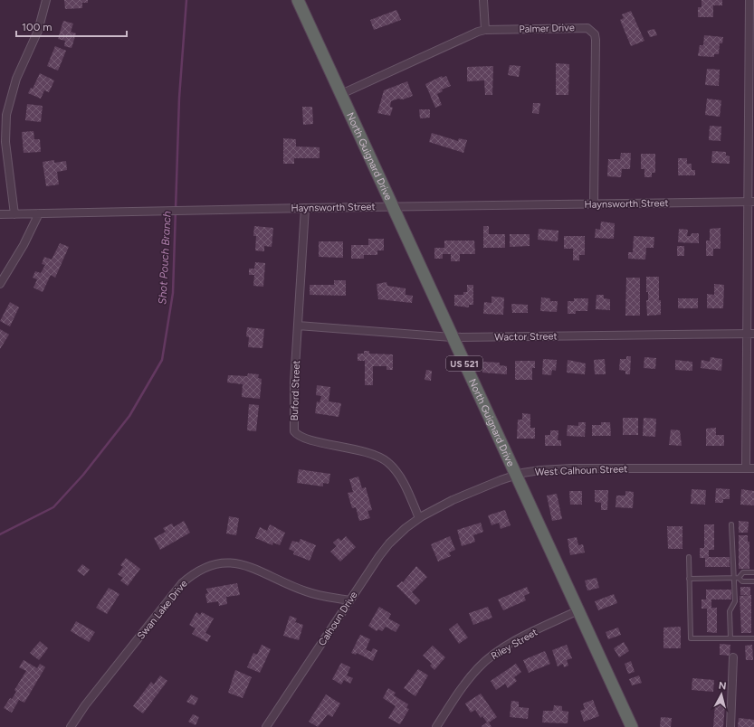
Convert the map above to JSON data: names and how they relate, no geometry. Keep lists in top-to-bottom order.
{
  "streets": {
    "highway": ["North Guignard Drive", "US 521"],
    "street": [
      "Palmer Drive",
      "Haynsworth Street",
      "Wactor Street",
      "Buford Street",
      "West Calhoun Street",
      "Swan Lake Drive",
      "Calhoun Drive",
      "Riley Street"
    ]
  },
  "crossings": [
    ["Palmer Drive", "North Guignard Drive"],
    ["Palmer Drive", "Haynsworth Street"],
    ["North Guignard Drive", "Haynsworth Street"],
    ["North Guignard Drive", "Wactor Street"],
    ["North Guignard Drive", "West Calhoun Street"],
    ["North Guignard Drive", "Riley Street"],
    ["Haynsworth Street", "Buford Street"],
    ["Wactor Street", "Buford Street"],
    ["Buford Street", "West Calhoun Street"],
    ["Buford Street", "Calhoun Drive"],
    ["West Calhoun Street", "Calhoun Drive"],
    ["Swan Lake Drive", "Calhoun Drive"]
  ],
  "water": ["Shot Pouch Branch"],
  "scale_bar": "100 m",
  "north": "top"
}
